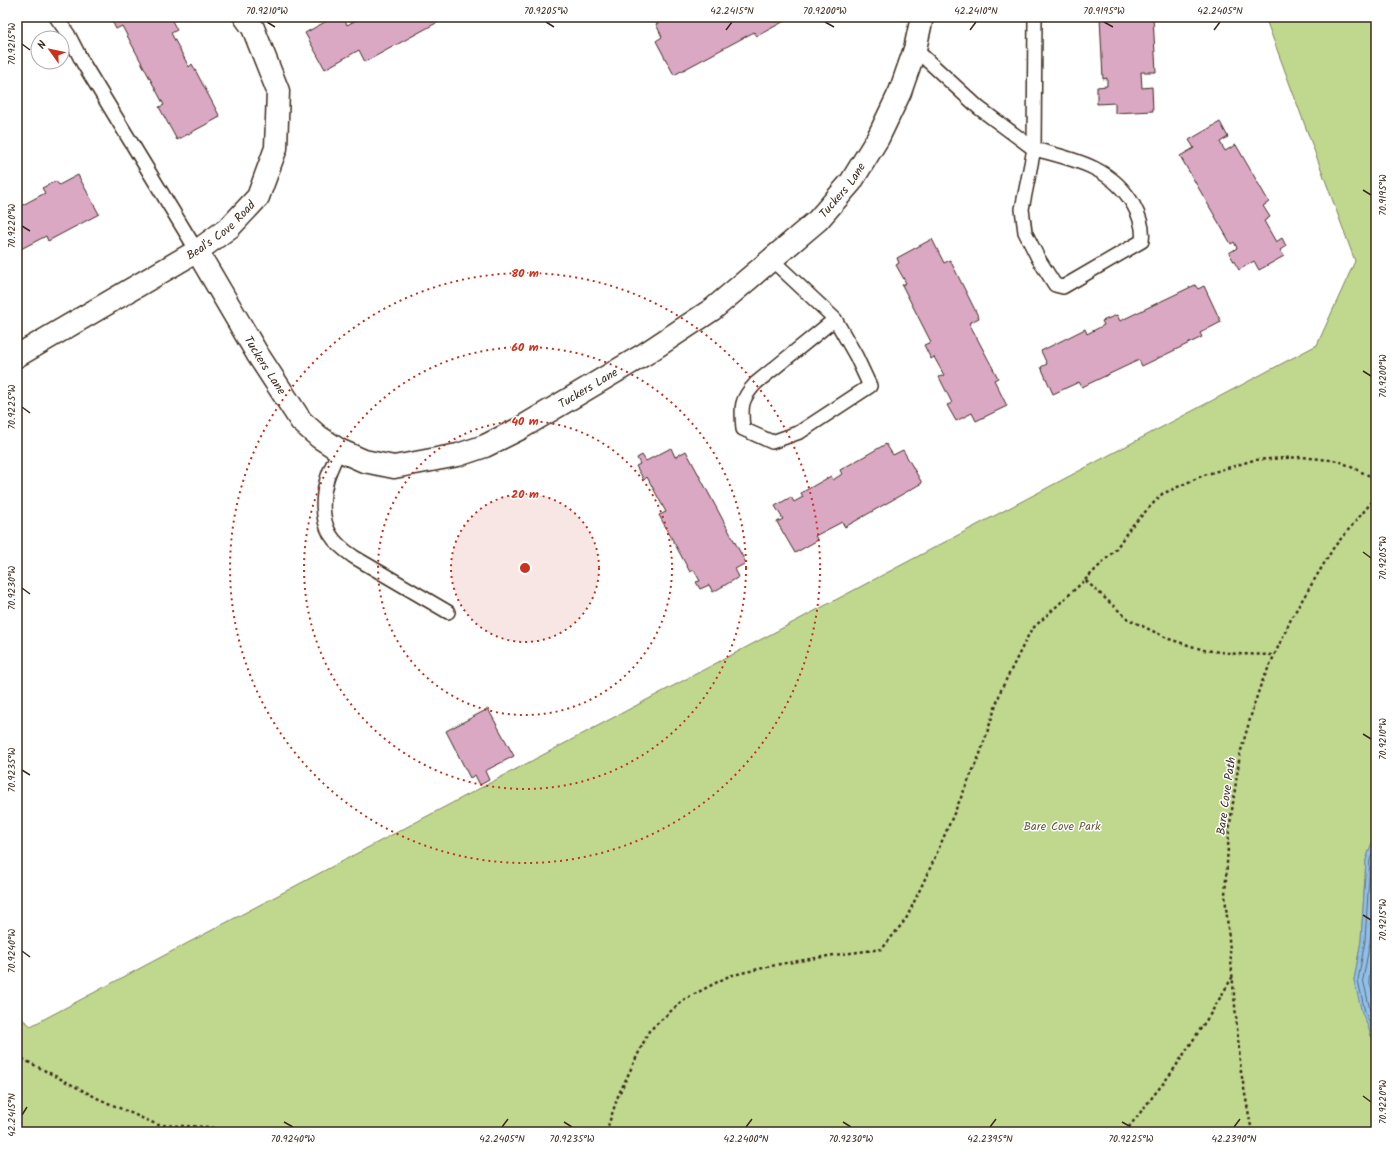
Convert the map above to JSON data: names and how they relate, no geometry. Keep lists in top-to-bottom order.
{
  "streets": {
    "street": ["Tuckers Lane", "Beal's Cove Road"],
    "path": ["Bare Cove Path"]
  },
  "crossings": [
    ["Tuckers Lane", "Beal's Cove Road"]
  ],
  "parks": ["Bare Cove Park"],
  "north": "top left",
  "coordinates": [
    "70.9210°W",
    "70.9205°W",
    "42.2415°N",
    "70.9200°W",
    "42.2410°N",
    "70.9195°W",
    "42.2405°N",
    "70.9215°W",
    "70.9220°W",
    "70.9225°W",
    "70.9230°W",
    "70.9235°W",
    "70.9240°W",
    "42.2400°N",
    "42.2395°N",
    "42.2390°N"
  ],
  "rings": [
    "80 m",
    "60 m",
    "40 m",
    "20 m"
  ]
}
